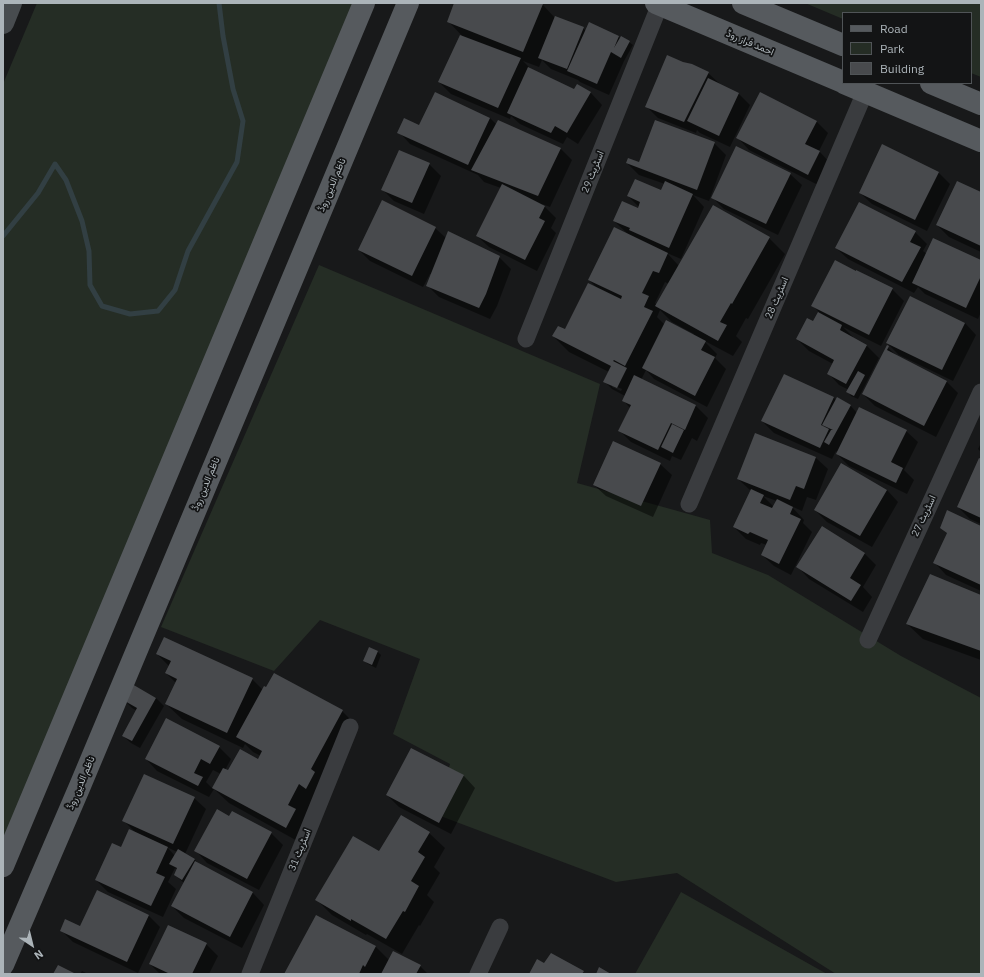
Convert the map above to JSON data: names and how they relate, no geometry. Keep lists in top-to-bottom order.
{
  "streets": {
    "main road": ["احمد فراز روڈ", "ناظم الدین روڈ"],
    "street": [
      "اسٹریٹ 29",
      "اسٹریٹ 28",
      "اسٹریٹ 27",
      "اسٹریٹ 31"
    ]
  },
  "crossings": [
    ["احمد فراز روڈ", "اسٹریٹ 29"],
    ["احمد فراز روڈ", "اسٹریٹ 28"]
  ],
  "legend": ["Road", "Park", "Building"],
  "north": "bottom right"
}
